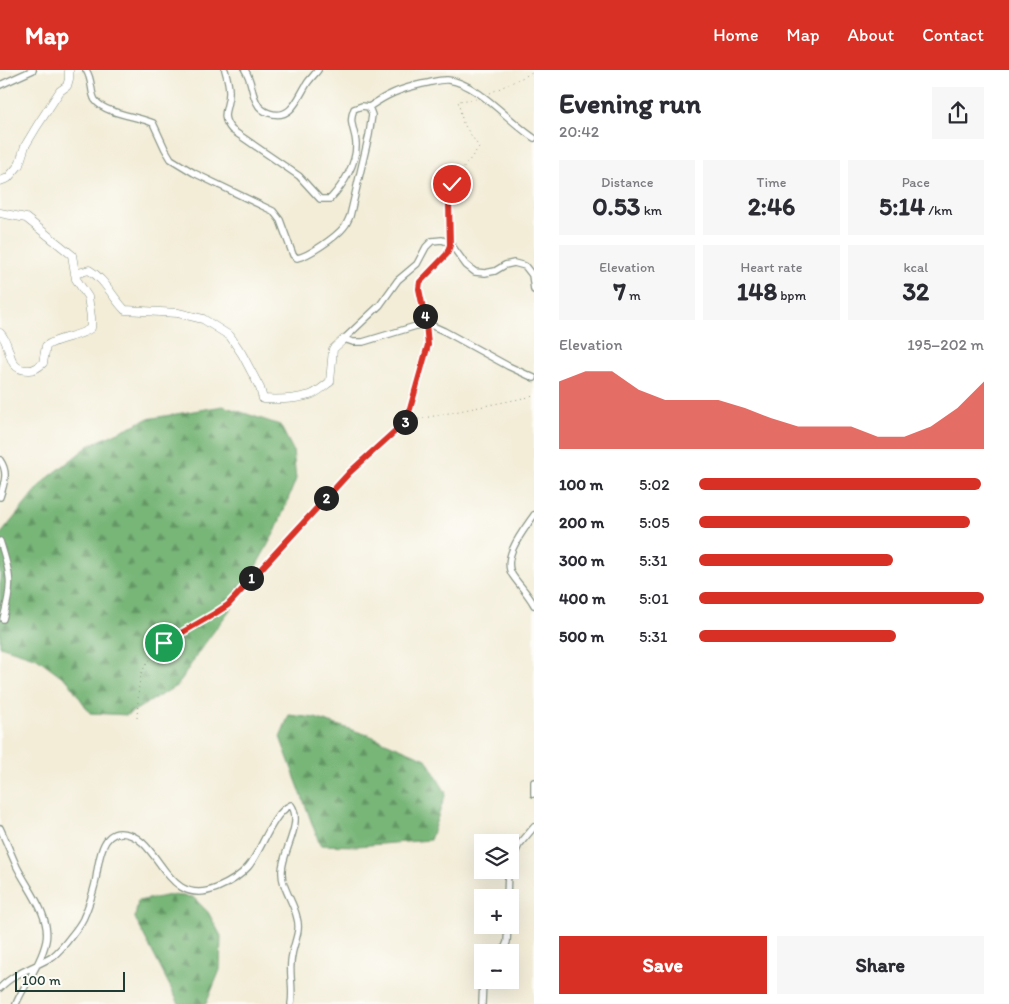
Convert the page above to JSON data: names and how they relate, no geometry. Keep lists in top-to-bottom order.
{
  "scale_bar": "100 m",
  "page": {
    "header": "Map",
    "nav": [
      "Home",
      "Map",
      "About",
      "Contact"
    ],
    "heading": ["Evening run", "20:42"],
    "stats": [
      ["Distance", "0.53 km"],
      ["Time", "2:46"],
      ["Pace", "5:14 /km"],
      ["Elevation", "7 m"],
      ["Heart rate", "148 bpm"],
      ["kcal", "32"]
    ],
    "pins": [
      "4",
      "3",
      "2",
      "1"
    ],
    "chart": ["Elevation", "195–202 m"],
    "list": [
      {
        "name": "100 m",
        "note": "5:02"
      },
      {
        "name": "200 m",
        "note": "5:05"
      },
      {
        "name": "300 m",
        "note": "5:31"
      },
      {
        "name": "400 m",
        "note": "5:01"
      },
      {
        "name": "500 m",
        "note": "5:31"
      }
    ],
    "map_buttons": ["+", "−"],
    "buttons": ["Save", "Share"],
    "scale": "100 m"
  }
}
